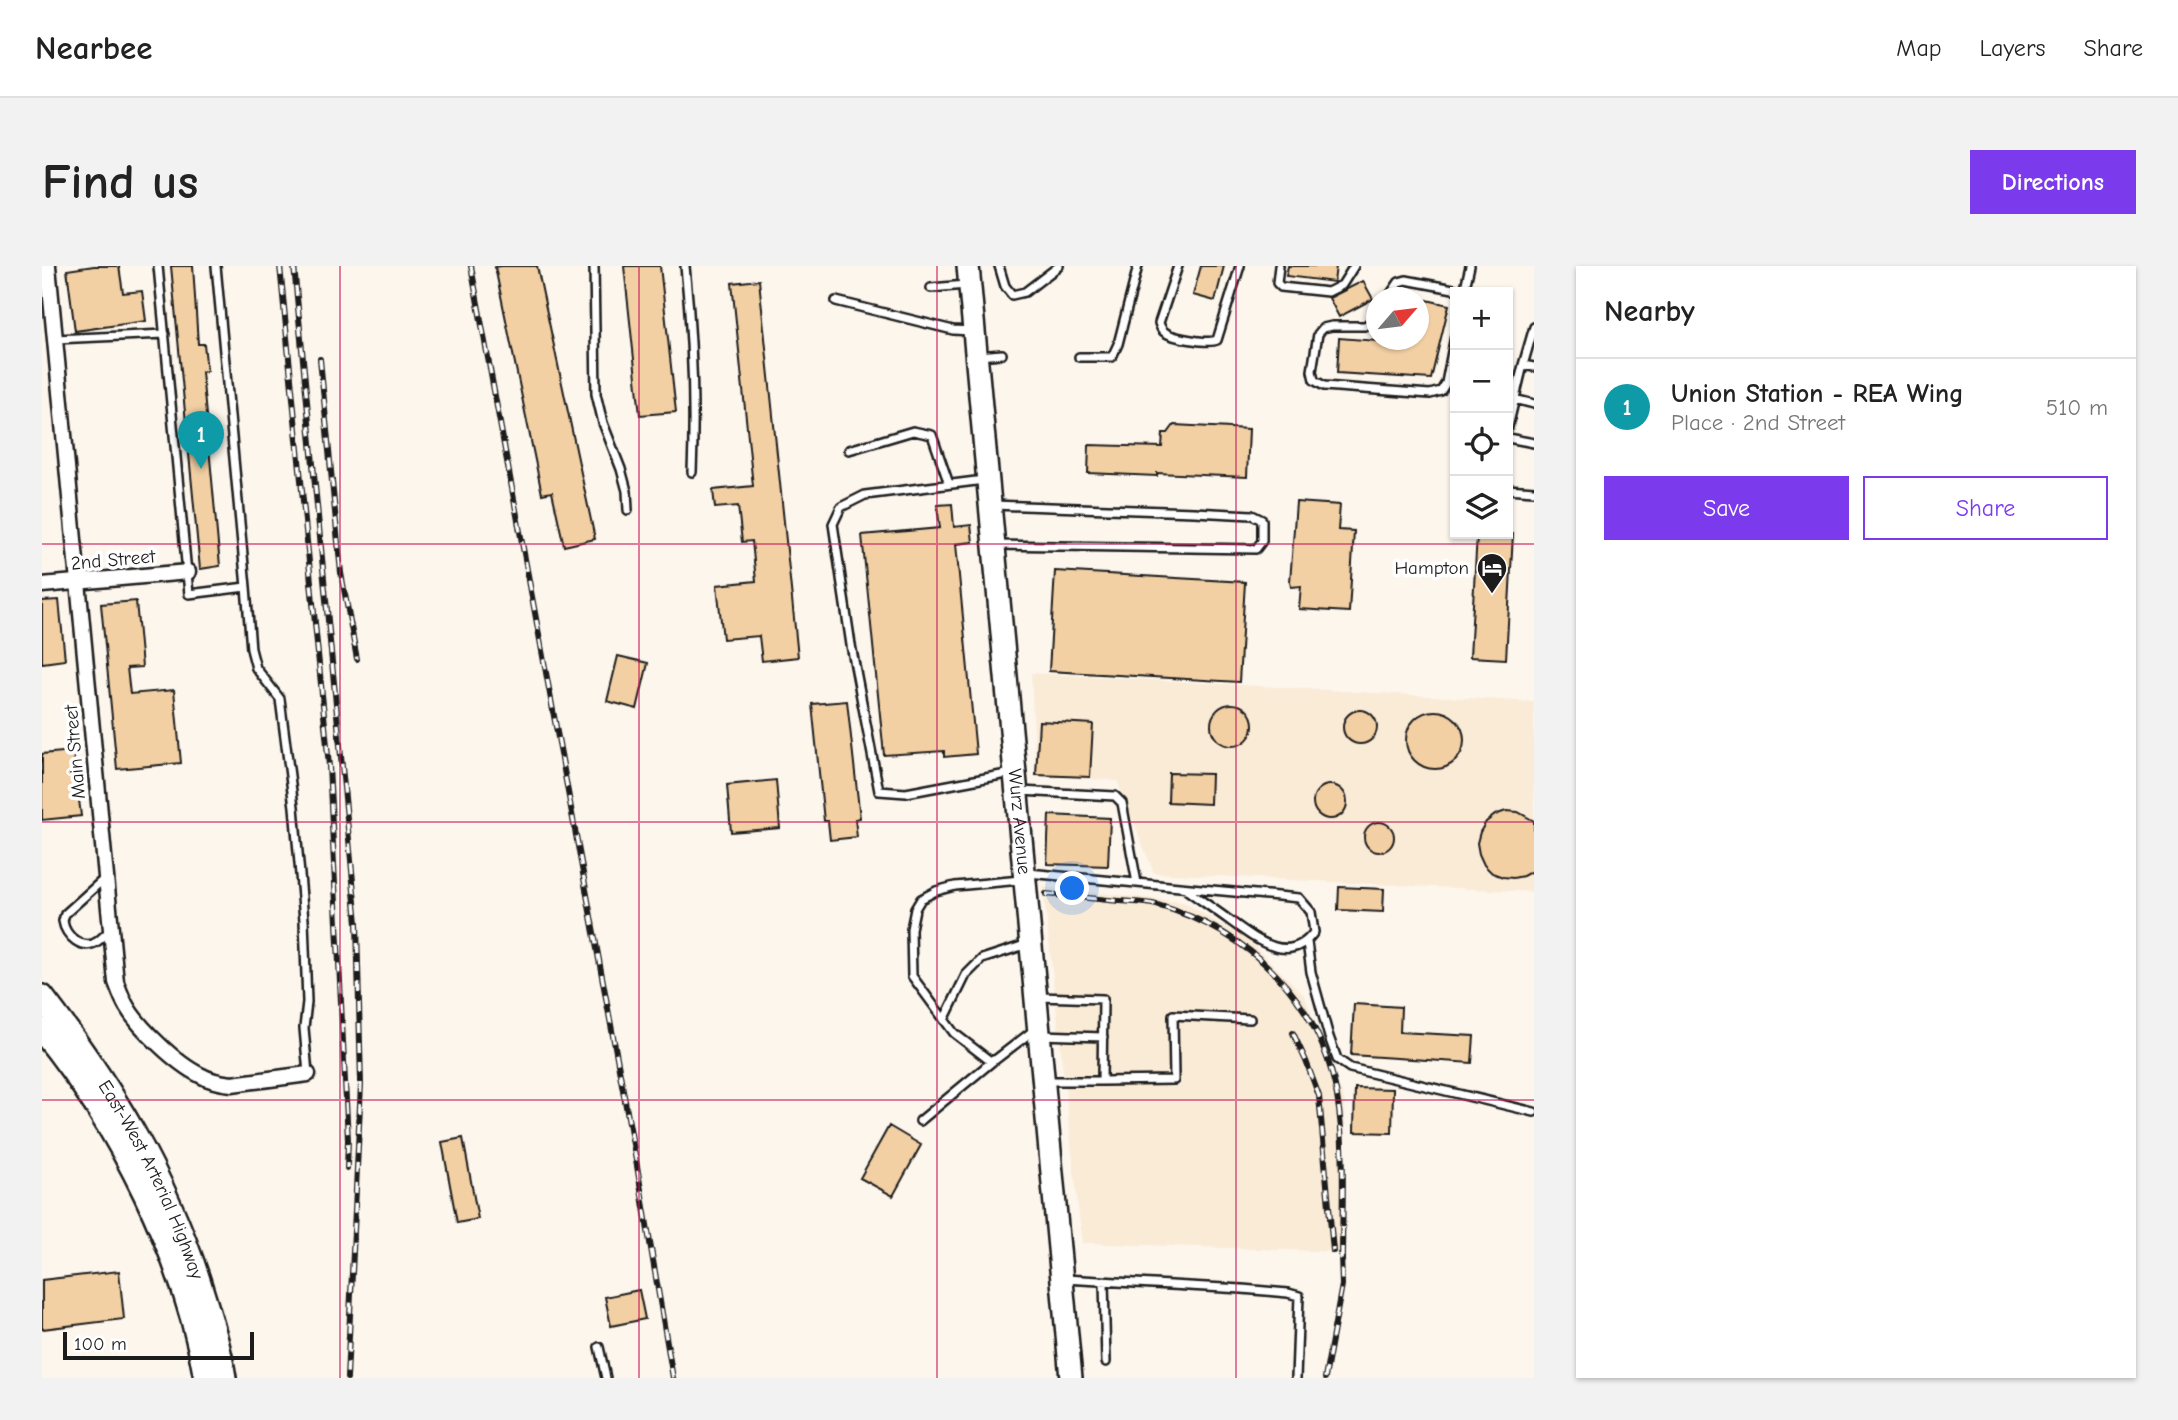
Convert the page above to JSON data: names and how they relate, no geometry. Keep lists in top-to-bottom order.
{
  "streets": {
    "main road": ["East-West Arterial Highway"],
    "street": ["2nd Street", "Main Street", "Wurz Avenue"]
  },
  "crossings": [
    ["2nd Street", "Main Street"]
  ],
  "places": {
    "hotel": ["Hampton"]
  },
  "scale_bar": "100 m",
  "north": "top right",
  "page": {
    "header": "Nearbee",
    "nav": ["Map", "Layers", "Share"],
    "buttons": [
      "Directions",
      ["Save", "Share"]
    ],
    "title": "Find us",
    "heading": "Nearby",
    "map_buttons": ["+", "−"],
    "list": [
      {
        "mark": "1",
        "name": "Union Station - REA Wing",
        "note": "Place · 2nd Street",
        "value": "510 m"
      }
    ],
    "pins": "1",
    "scale": "100 m"
  }
}
